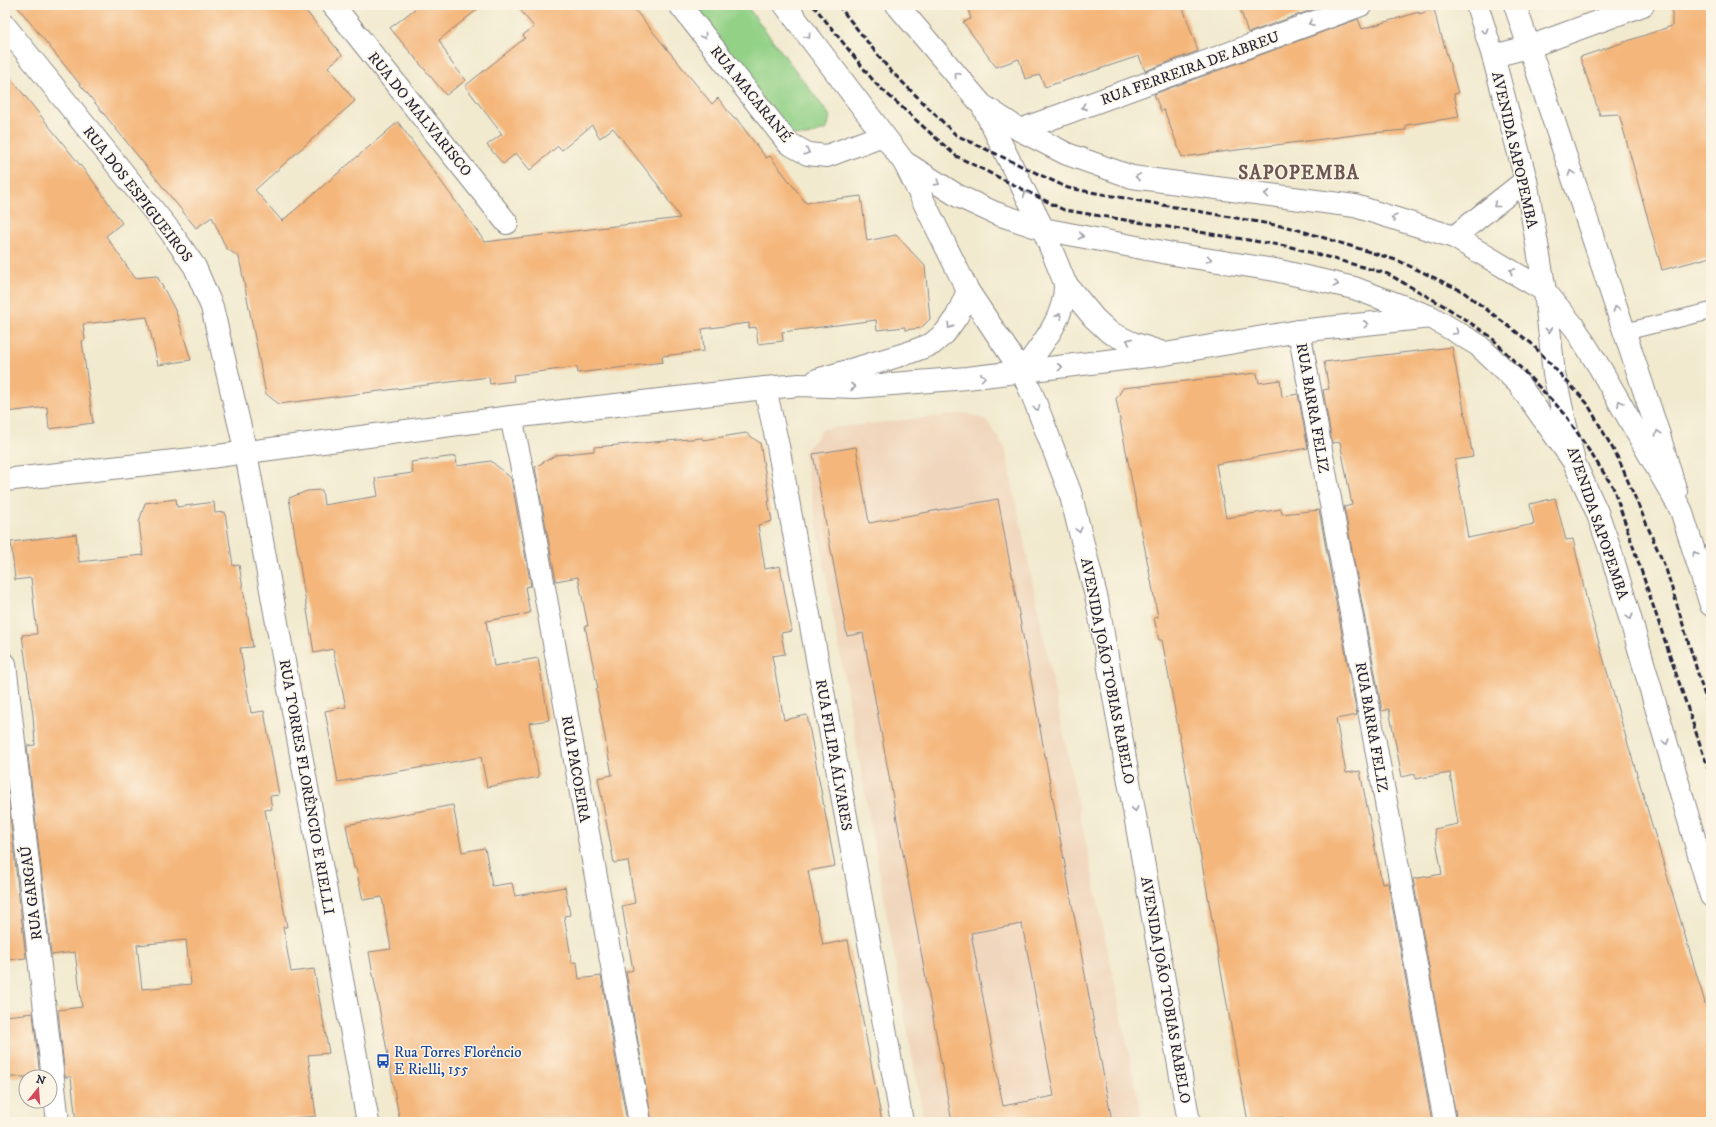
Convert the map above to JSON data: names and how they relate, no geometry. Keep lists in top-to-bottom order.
{
  "streets": {
    "street": [
      "RUA FERREIRA DE ABREU",
      "RUA MACARANÉ",
      "RUA DO MALVARISCO",
      "AVENIDA SAPOPEMBA",
      "RUA DOS ESPIGUEIROS",
      "RUA BARRA FELIZ",
      "AVENIDA JOÃO TOBIAS RABELO",
      "RUA FILIPA ÁLVARES",
      "RUA PACOEIRA",
      "RUA TORRES FLORÊNCIO E RIELLI",
      "RUA GARGAÚ"
    ]
  },
  "crossings": [
    ["RUA DOS ESPIGUEIROS", "RUA TORRES FLORÊNCIO E RIELLI"]
  ],
  "one_way": ["RUA FERREIRA DE ABREU", "AVENIDA JOÃO TOBIAS RABELO"],
  "districts": ["SAPOPEMBA"],
  "places": {
    "bus stop": ["Rua Torres Florêncio E Rielli, 155"]
  },
  "north": "top"
}
